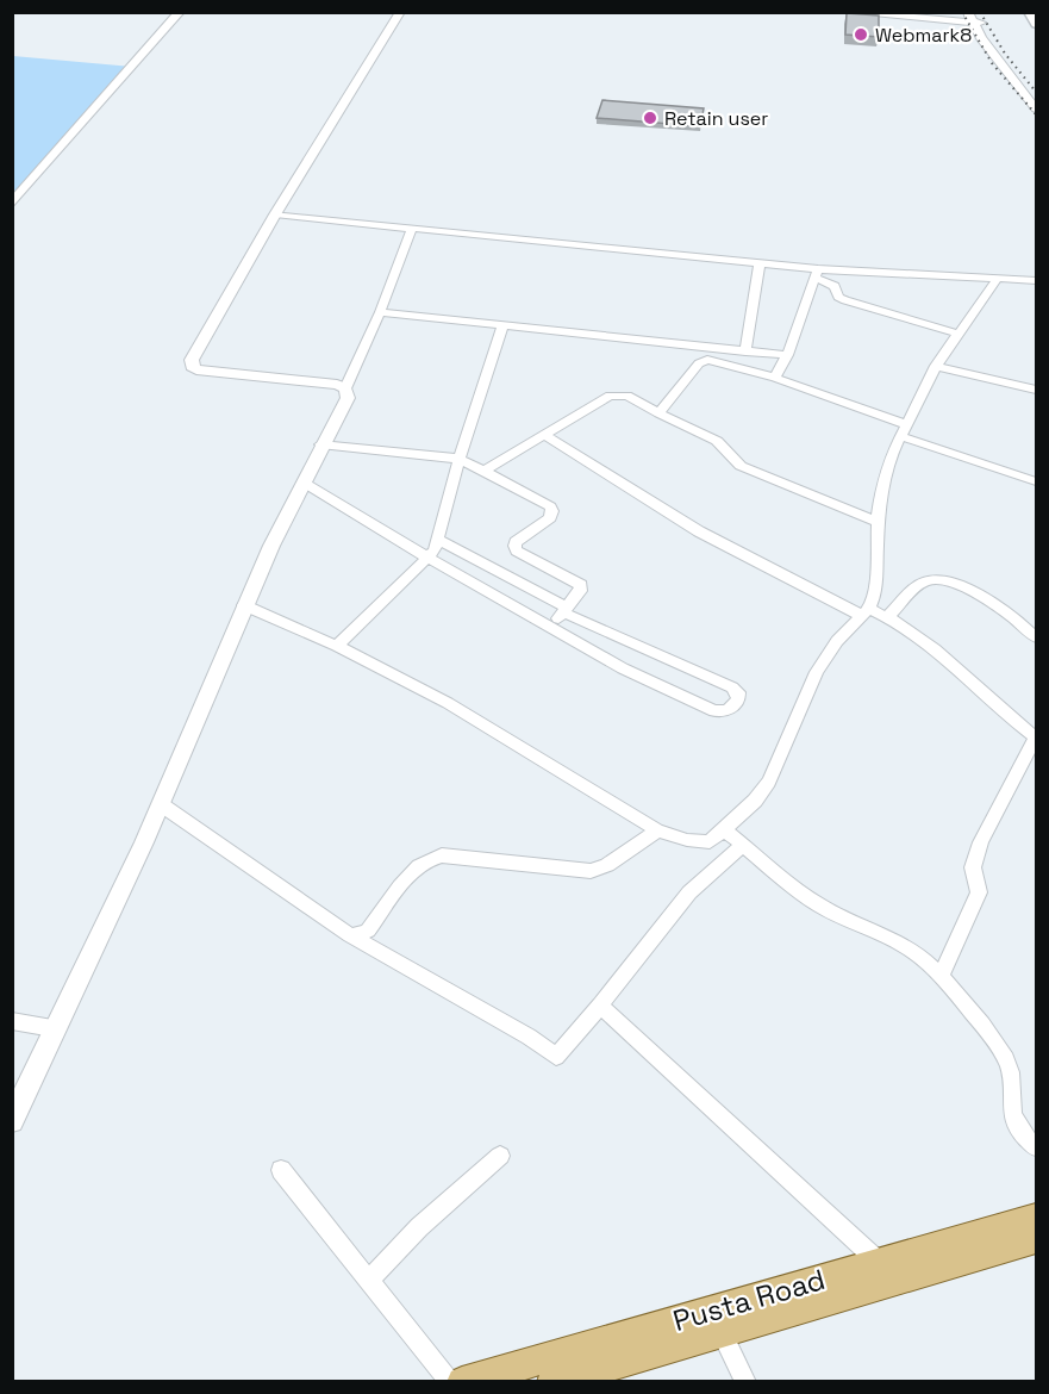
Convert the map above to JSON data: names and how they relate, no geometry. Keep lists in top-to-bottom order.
{
  "streets": {
    "main road": ["Pusta Road"]
  },
  "places": ["Webmark8", "Retain user"]
}
